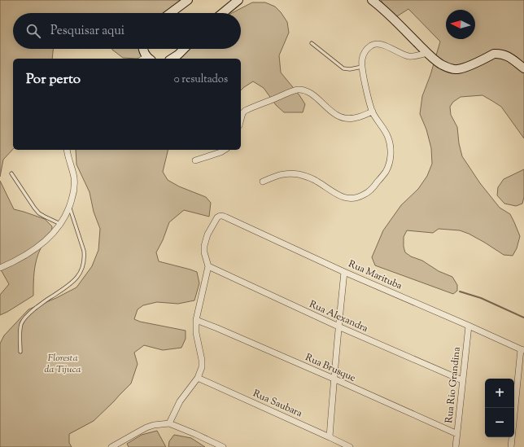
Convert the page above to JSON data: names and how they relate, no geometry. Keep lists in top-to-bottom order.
{
  "streets": {
    "street": [
      "Rua Marituba",
      "Rua Alexandra",
      "Rua Brusque",
      "Rua Rio Grandina",
      "Rua Saubara"
    ]
  },
  "crossings": [
    ["Rua Marituba", "Rua Alexandra"],
    ["Rua Marituba", "Rua Rio Grandina"],
    ["Rua Alexandra", "Rua Rio Grandina"],
    ["Rua Brusque", "Rua Rio Grandina"]
  ],
  "parks": ["Floresta da Tijuca"],
  "north": "left",
  "page": {
    "search": "Pesquisar aqui",
    "heading": ["Por perto", "0 resultados"],
    "map_buttons": ["+", "−"]
  }
}
